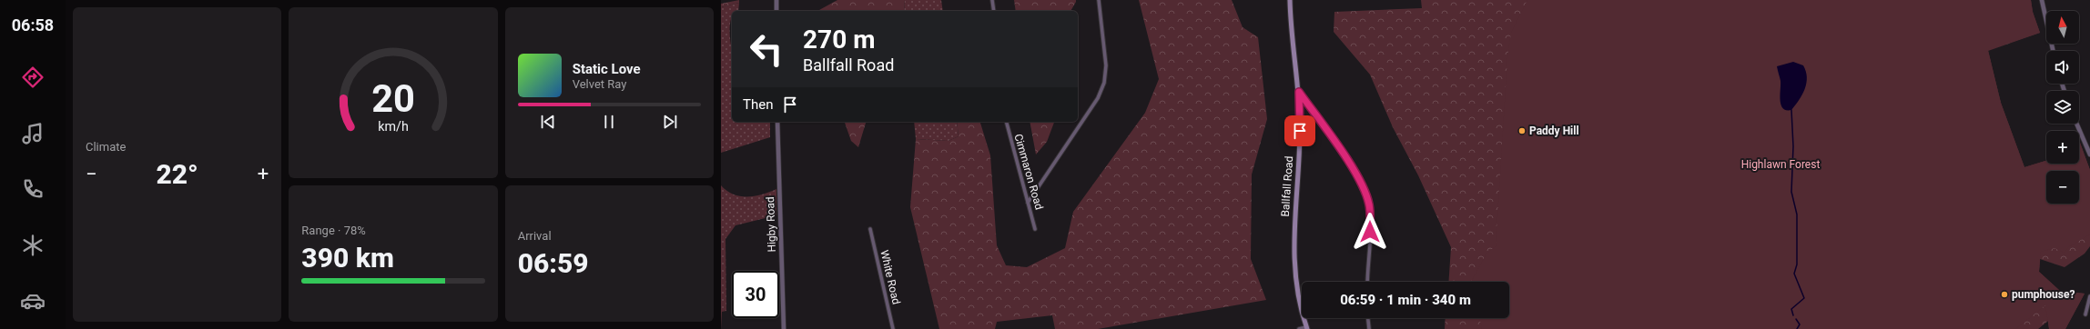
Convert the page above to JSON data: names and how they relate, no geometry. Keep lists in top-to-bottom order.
{
  "streets": {
    "main road": ["Ballfall Road"],
    "street": ["Cimmaron Road", "Higby Road", "White Road"]
  },
  "parks": ["Highlawn Forest"],
  "places": ["Paddy Hill", "pumphouse?"],
  "north": "top",
  "page": {
    "tabs": "06:58",
    "tile": [
      "Climate",
      ["Range · 78%", "390 km"],
      ["Arrival", "06:59"]
    ],
    "map_buttons": ["+", "−"],
    "turn": ["270 m", "Ballfall Road"],
    "song": ["Static Love", "Velvet Ray"],
    "then": "Then",
    "heat": ["−", "22°", "+"],
    "limit": "30",
    "trip": "06:59 · 1 min · 340 m",
    "gauge": ["20", "km/h"]
  }
}
